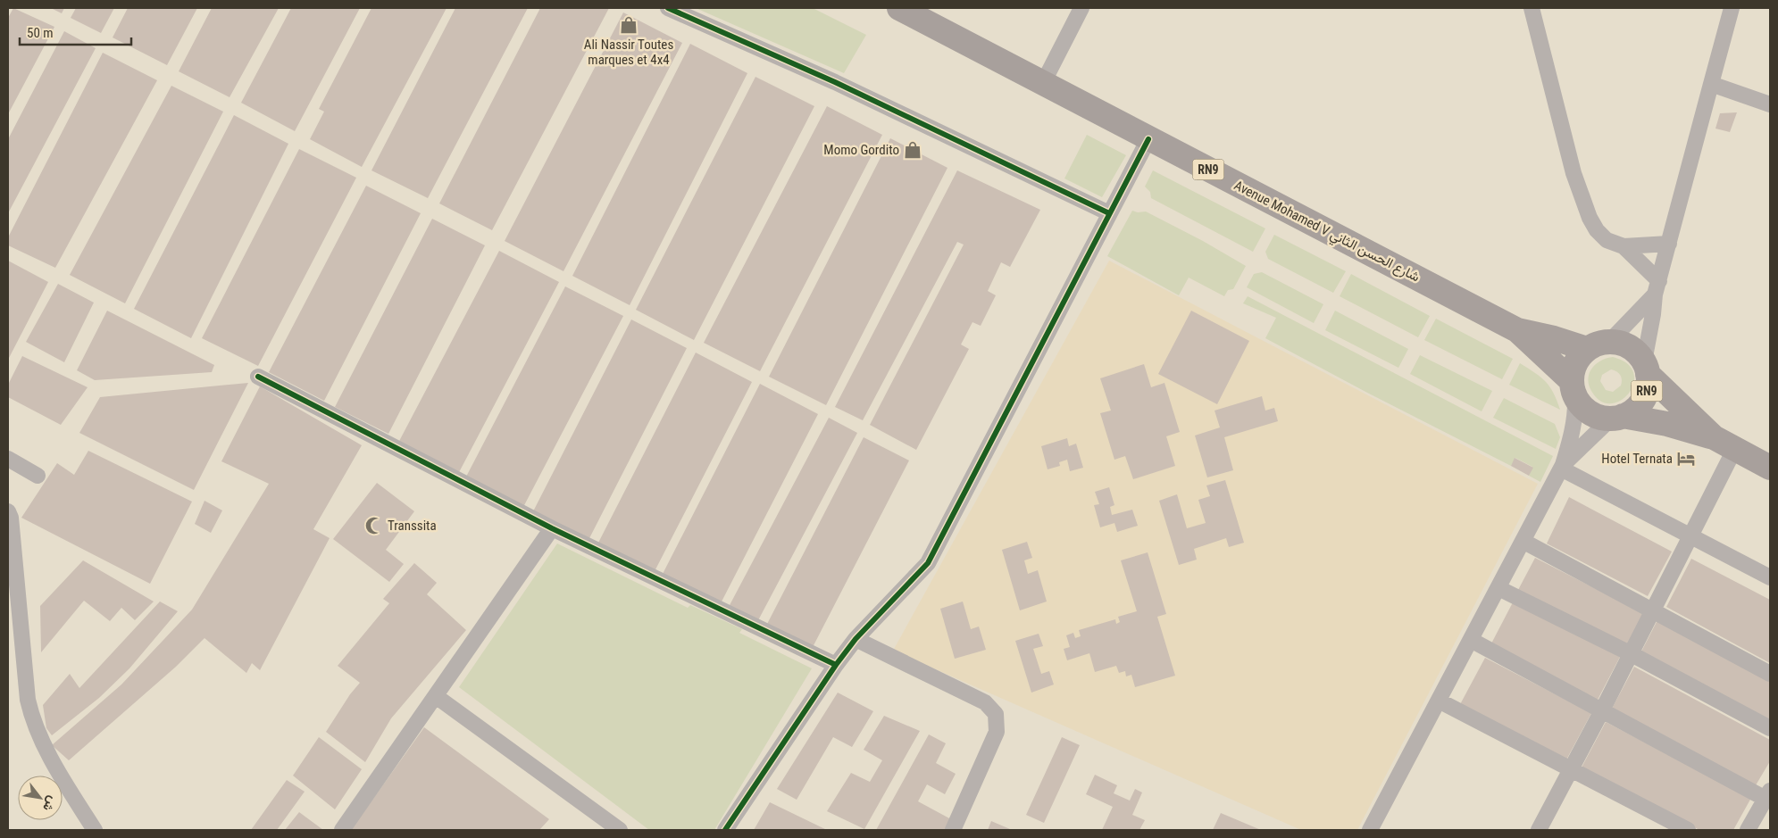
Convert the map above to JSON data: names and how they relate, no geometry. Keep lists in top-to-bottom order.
{
  "streets": {
    "main road": ["RN9", "Avenue Mohamed V شارع الحسن الثاني"]
  },
  "crossings": [
    ["RN9", "Avenue Mohamed V شارع الحسن الثاني"]
  ],
  "places": {
    "shop": ["Ali Nassir Toutes marques et 4x4", "Momo Gordito"],
    "hotel": ["Hotel Ternata"],
    "mosque": ["Transsita"]
  },
  "scale_bar": "50 m",
  "north": "bottom right"
}
